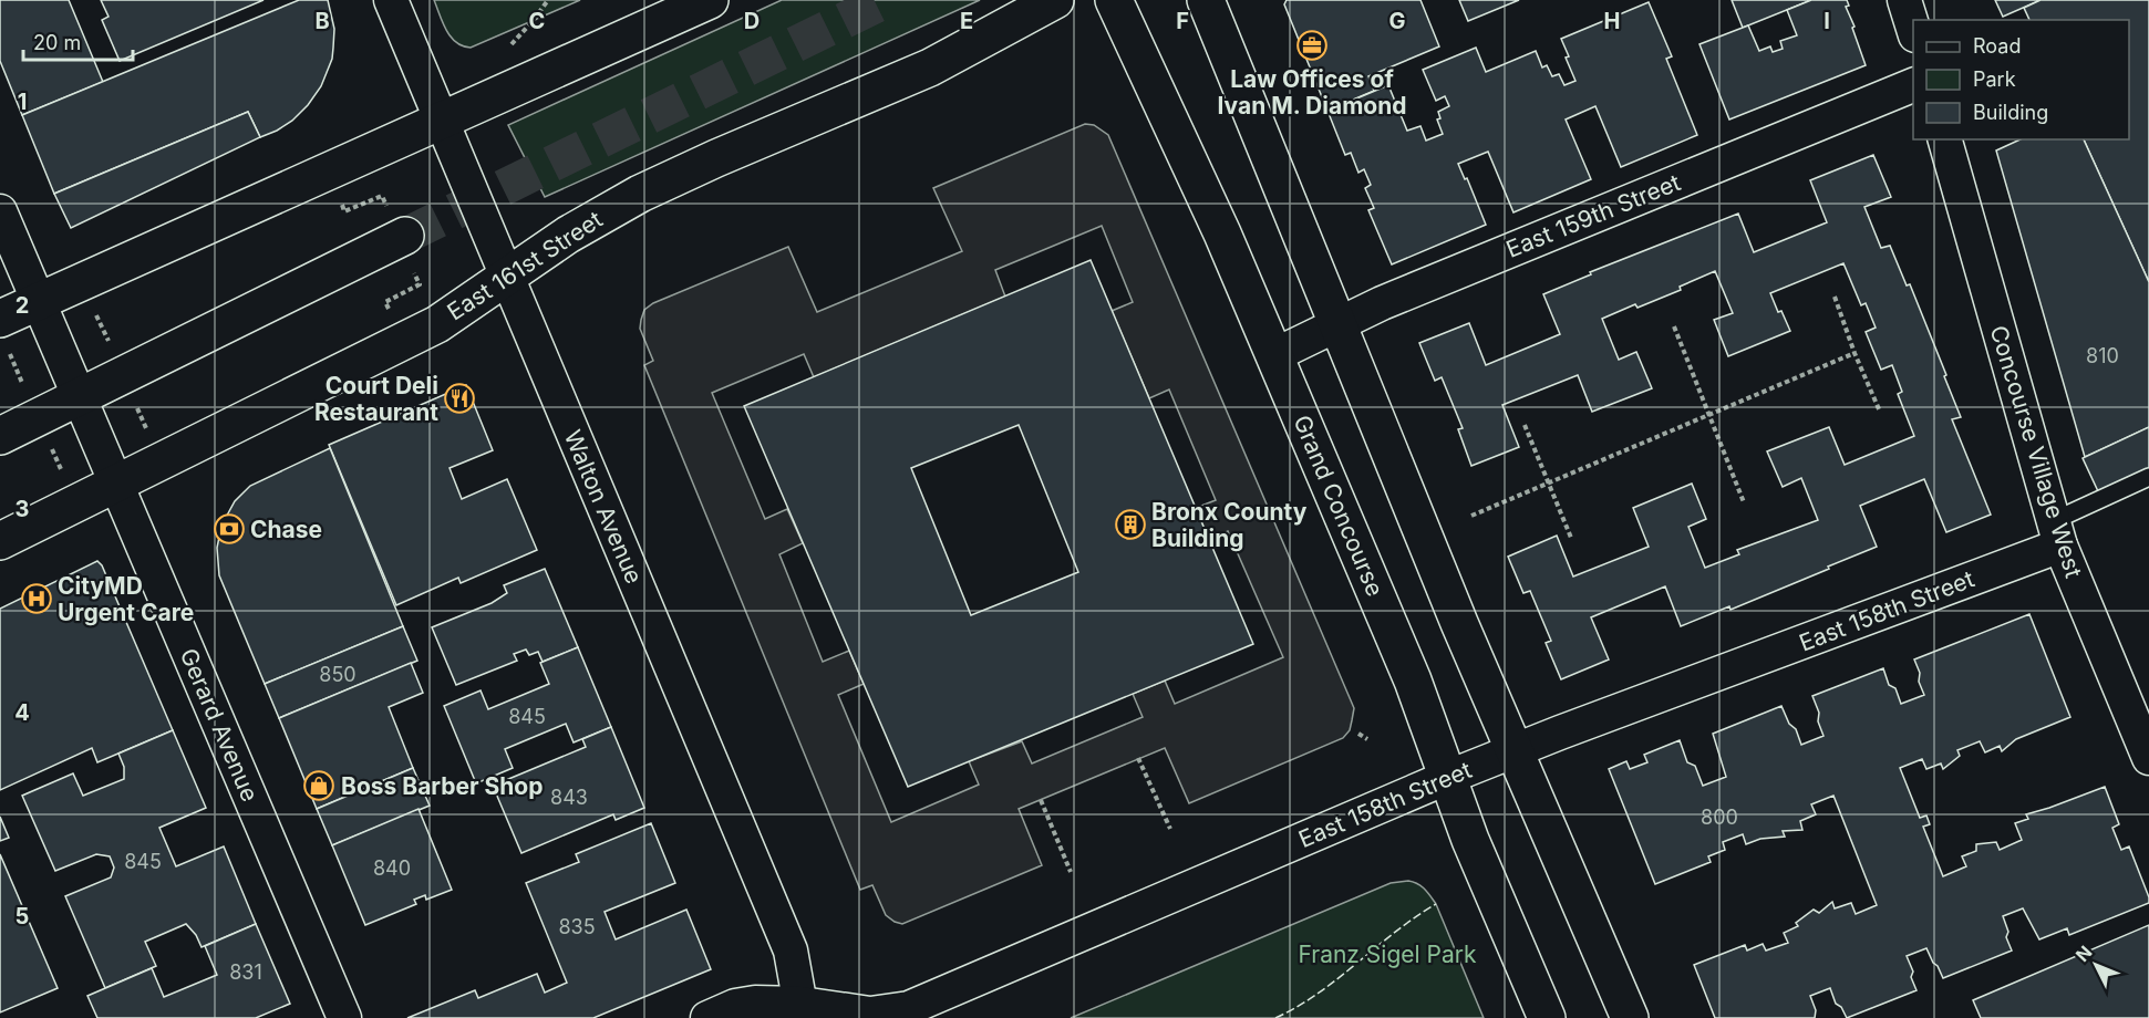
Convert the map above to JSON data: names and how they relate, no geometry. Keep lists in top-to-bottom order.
{
  "streets": {
    "main road": ["East 161st Street", "Grand Concourse"],
    "street": [
      "East 159th Street",
      "Concourse Village West",
      "Walton Avenue",
      "East 158th Street",
      "Gerard Avenue"
    ]
  },
  "crossings": [
    ["East 159th Street", "Grand Concourse"],
    ["East 161st Street", "Walton Avenue"],
    ["East 161st Street", "Gerard Avenue"],
    ["Concourse Village West", "East 158th Street"],
    ["Grand Concourse", "East 158th Street"],
    ["Walton Avenue", "East 158th Street"]
  ],
  "parks": ["Franz Sigel Park"],
  "places": {
    "office": ["Law Offices of Ivan M. Diamond"],
    "restaurant": ["Court Deli Restaurant"],
    "building": ["Bronx County Building"],
    "bank": ["Chase"],
    "hospital": ["CityMD Urgent Care"],
    "shop": ["Boss Barber Shop"]
  },
  "house_numbers": [
    "810",
    "850",
    "845",
    "843",
    "800",
    "845",
    "840",
    "835",
    "831"
  ],
  "legend": ["Road", "Park", "Building"],
  "scale_bar": "20 m",
  "north": "top left",
  "grid": {
    "columns": [
      "B",
      "C",
      "D",
      "E",
      "F",
      "G",
      "H",
      "I"
    ],
    "rows": [
      "1",
      "2",
      "3",
      "4",
      "5"
    ]
  }
}
